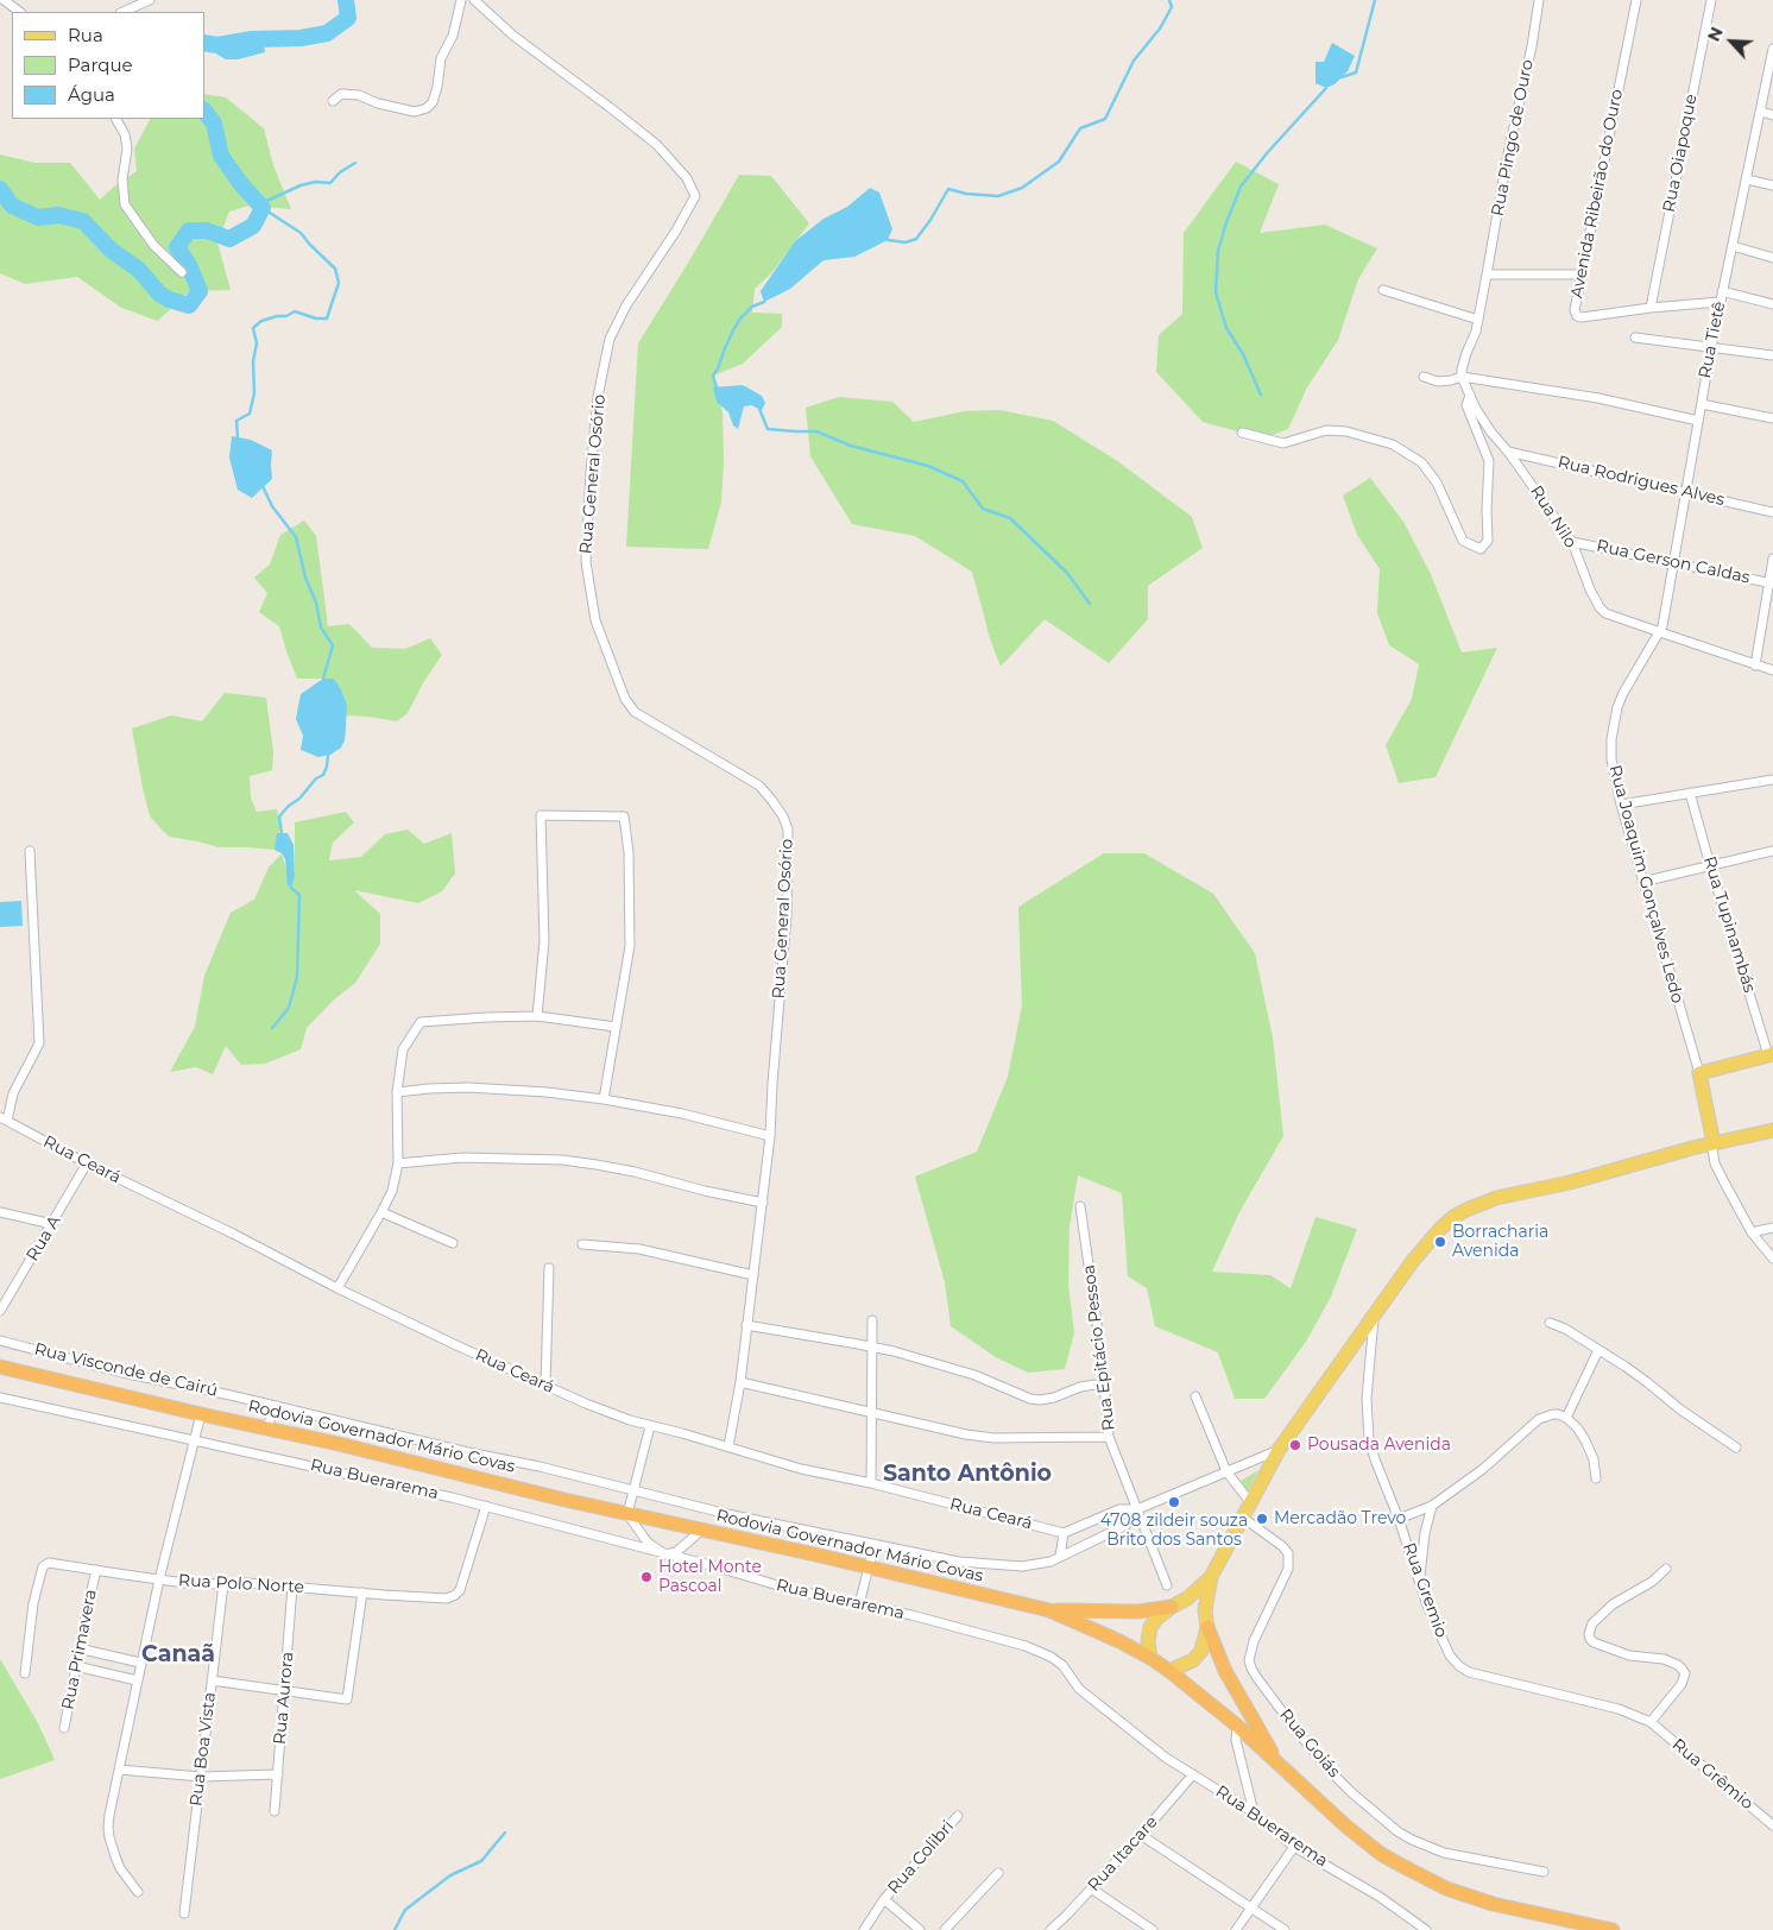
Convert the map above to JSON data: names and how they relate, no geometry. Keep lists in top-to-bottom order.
{
  "streets": {
    "highway": ["Rodovia Governador Mário Covas"],
    "main road": ["Rua Joaquim Gonçalves Ledo"],
    "street": [
      "Rua Pingo de Ouro",
      "Rua Oiapoque",
      "Avenida Ribeirão do Ouro",
      "Rua Tietê",
      "Rua General Osório",
      "Rua Rodrigues Alves",
      "Rua Nilo",
      "Rua Gerson Caldas",
      "Rua Tupinambás",
      "Rua Ceará",
      "Rua A",
      "Rua Epitácio Pessoa",
      "Rua Visconde de Cairú",
      "Rua Buerarema",
      "Rua Polo Norte",
      "Rua Gremio",
      "Rua Primavera",
      "Rua Aurora",
      "Rua Goiás",
      "Rua Boa Vista",
      "Rua Grêmio",
      "Rua Itacare",
      "Rua Colibri"
    ]
  },
  "crossings": [
    ["Rua Pingo de Ouro", "Rua Nilo"],
    ["Rua Oiapoque", "Avenida Ribeirão do Ouro"],
    ["Avenida Ribeirão do Ouro", "Rua Tietê"],
    ["Rua Tietê", "Rua Rodrigues Alves"],
    ["Rua Tietê", "Rua Nilo"],
    ["Rua Tietê", "Rua Gerson Caldas"],
    ["Rua Tietê", "Rua Joaquim Gonçalves Ledo"],
    ["Rua General Osório", "Rua Ceará"],
    ["Rua Rodrigues Alves", "Rua Nilo"],
    ["Rua Nilo", "Rua Gerson Caldas"],
    ["Rua Nilo", "Rua Joaquim Gonçalves Ledo"],
    ["Rua Ceará", "Rua A"],
    ["Rua Buerarema", "Rua Polo Norte"],
    ["Rua Buerarema", "Rua Itacare"],
    ["Rua Polo Norte", "Rua Primavera"],
    ["Rua Polo Norte", "Rua Aurora"],
    ["Rua Polo Norte", "Rua Boa Vista"],
    ["Rua Gremio", "Rua Grêmio"]
  ],
  "districts": ["Santo Antônio", "Canaã"],
  "places": [
    "Borracharia Avenida",
    "Pousada Avenida",
    "4708 zildeir souza Brito dos Santos",
    "Mercadão Trevo",
    "Hotel Monte Pascoal"
  ],
  "legend": ["Rua", "Parque", "Água"],
  "north": "top left"
}
